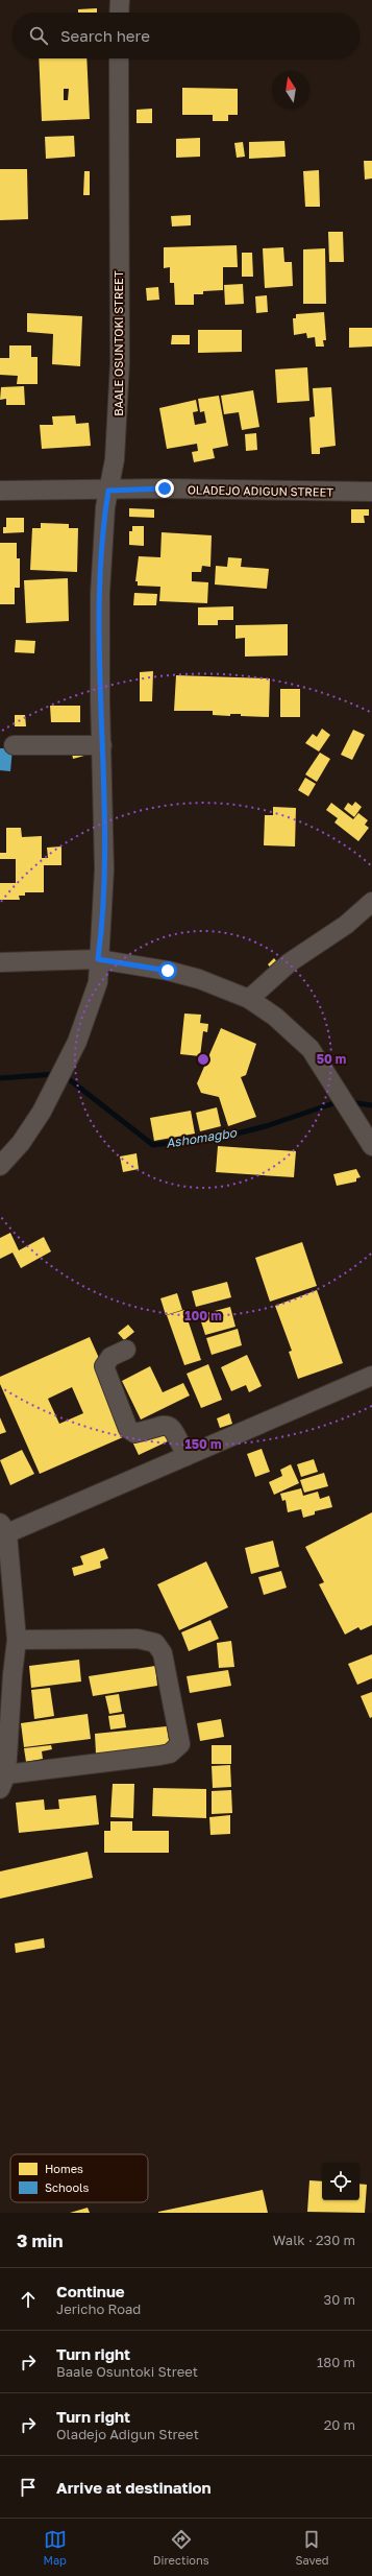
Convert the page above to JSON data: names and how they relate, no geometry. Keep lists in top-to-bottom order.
{
  "streets": {
    "street": ["BAALE OSUNTOKI STREET", "OLADEJO ADIGUN STREET"]
  },
  "crossings": [
    ["BAALE OSUNTOKI STREET", "OLADEJO ADIGUN STREET"]
  ],
  "water": ["Ashomagbo"],
  "legend": ["Homes", "Schools"],
  "north": "top",
  "page": {
    "search": "Search here",
    "heading": ["3 min", "Walk · 230 m"],
    "list": [
      ["Continue", "Jericho Road", "30 m"],
      ["Turn right", "Baale Osuntoki Street", "180 m"],
      ["Turn right", "Oladejo Adigun Street", "20 m"],
      "Arrive at destination"
    ],
    "nav": ["Map", "Directions", "Saved"]
  },
  "rings": ["50 m", "100 m", "150 m"]
}
